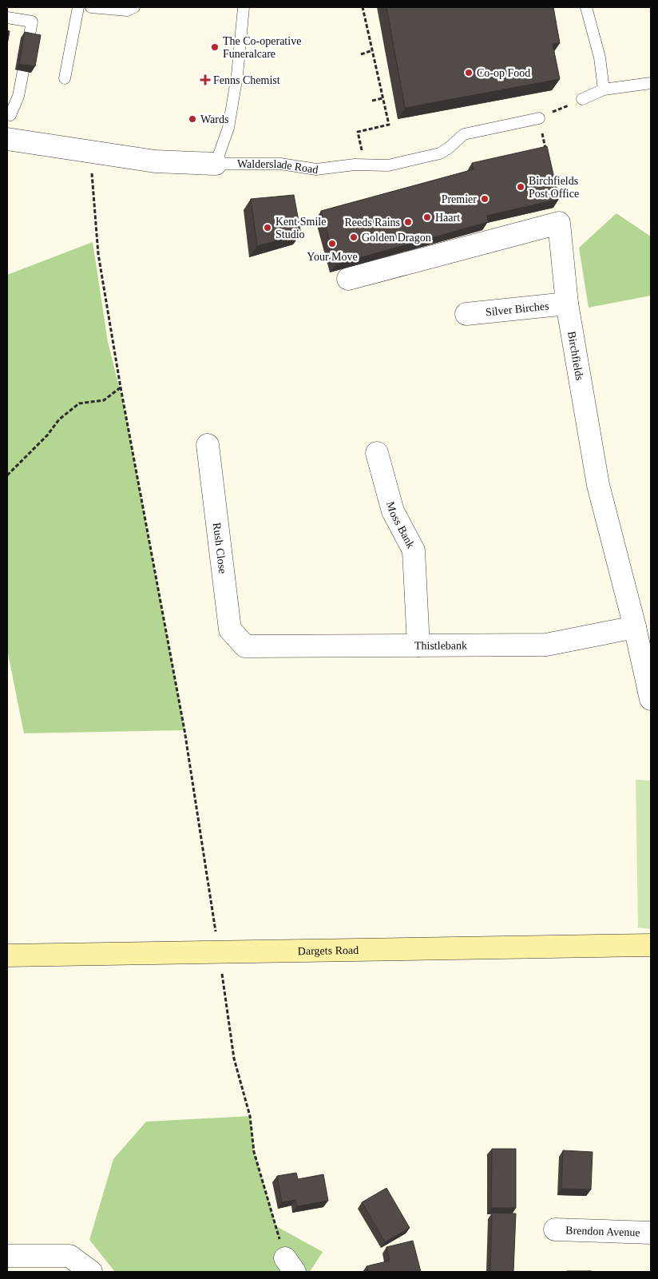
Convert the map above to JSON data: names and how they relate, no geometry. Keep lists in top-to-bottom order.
{
  "streets": {
    "street": [
      "Walderslade Road",
      "Silver Birches",
      "Birchfields",
      "Moss Bank",
      "Rush Close",
      "Thistlebank",
      "Dargets Road",
      "Brendon Avenue"
    ]
  },
  "crossings": [
    ["Silver Birches", "Birchfields"],
    ["Birchfields", "Thistlebank"],
    ["Moss Bank", "Thistlebank"],
    ["Rush Close", "Thistlebank"]
  ],
  "places": {
    "other": [
      "The Co-operative Funeralcare",
      "Co-op Food",
      "Wards",
      "Birchfields Post Office",
      "Premier",
      "Haart",
      "Reeds Rains",
      "Kent Smile Studio",
      "Golden Dragon",
      "Your Move"
    ],
    "health": ["Fenns Chemist"]
  }
}
